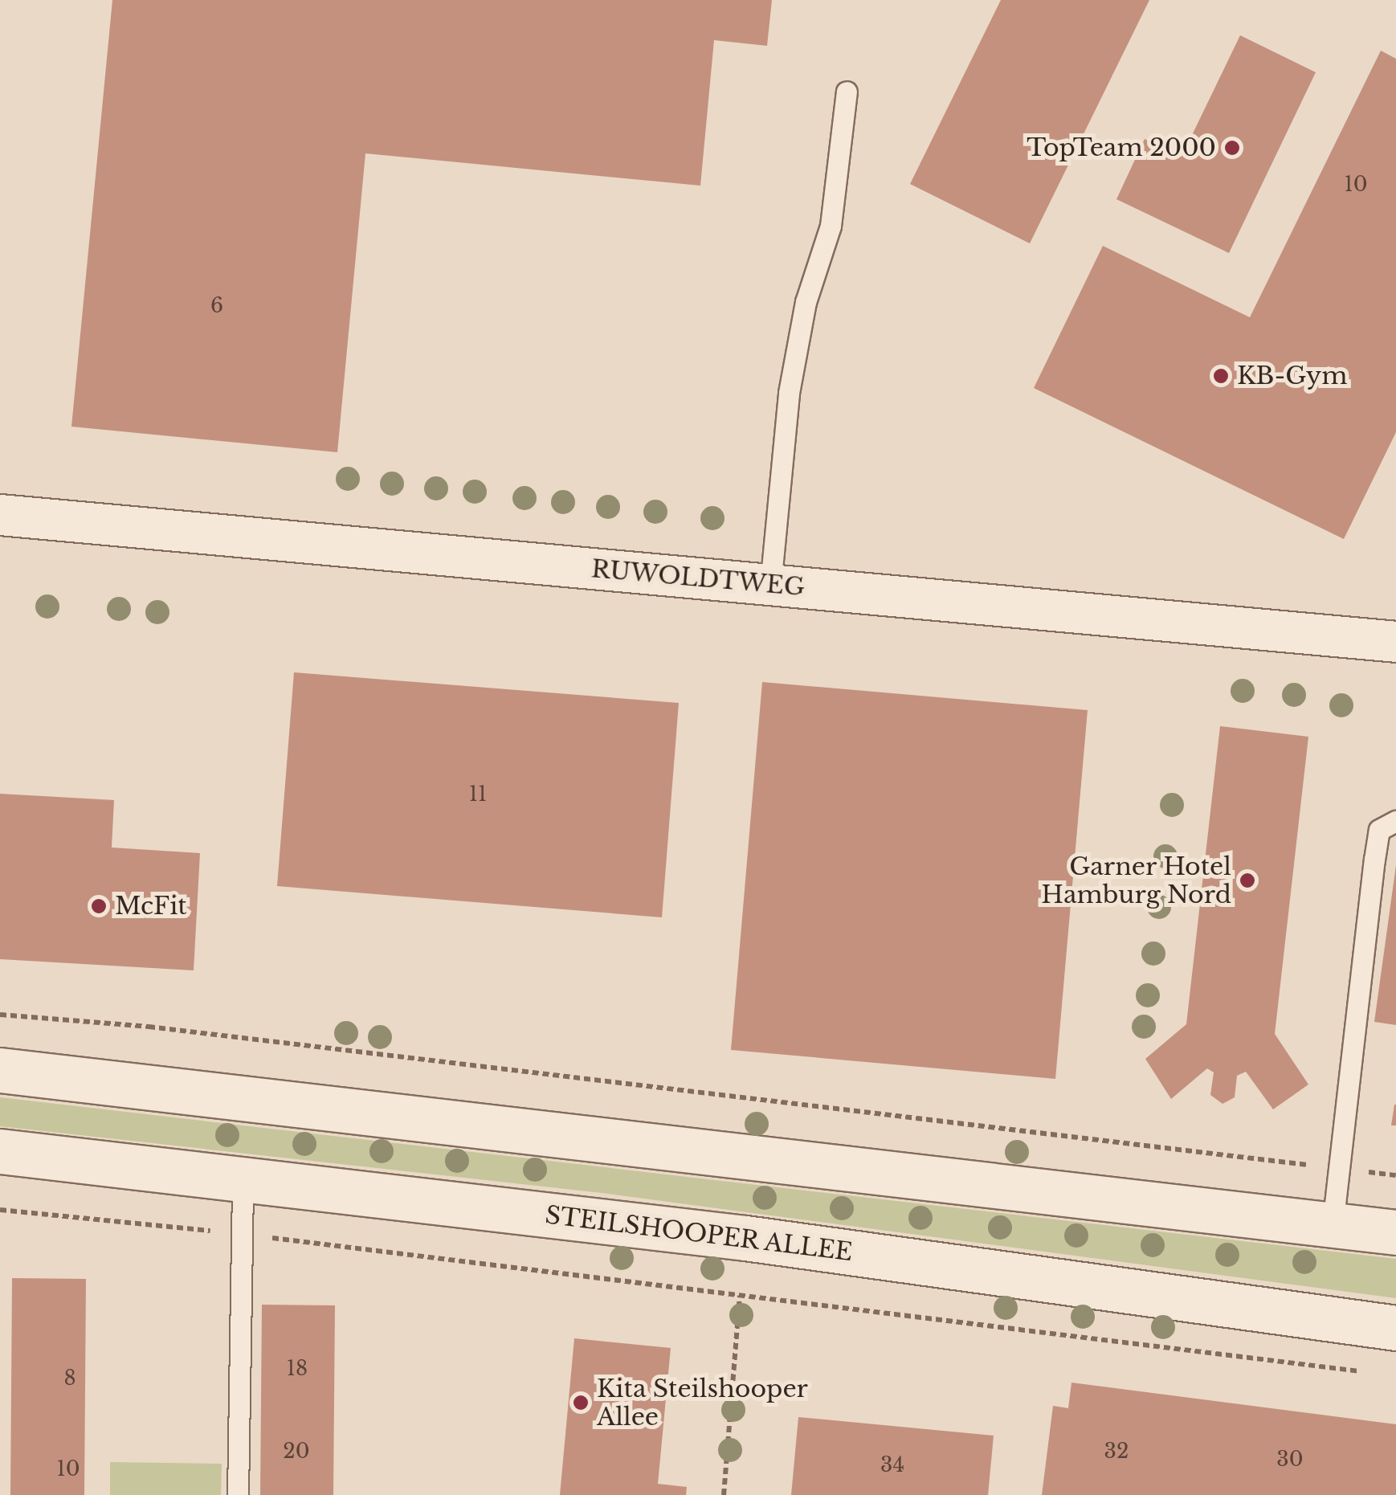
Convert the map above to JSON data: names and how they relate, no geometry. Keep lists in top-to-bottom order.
{
  "streets": {
    "main road": ["STEILSHOOPER ALLEE"],
    "street": ["RUWOLDTWEG"]
  },
  "places": [
    "TopTeam 2000",
    "KB-Gym",
    "Garner Hotel Hamburg Nord",
    "McFit",
    "Kita Steilshooper Allee"
  ],
  "house_numbers": [
    "10",
    "6",
    "11",
    "18",
    "8",
    "20",
    "32",
    "30",
    "34",
    "10"
  ]
}
